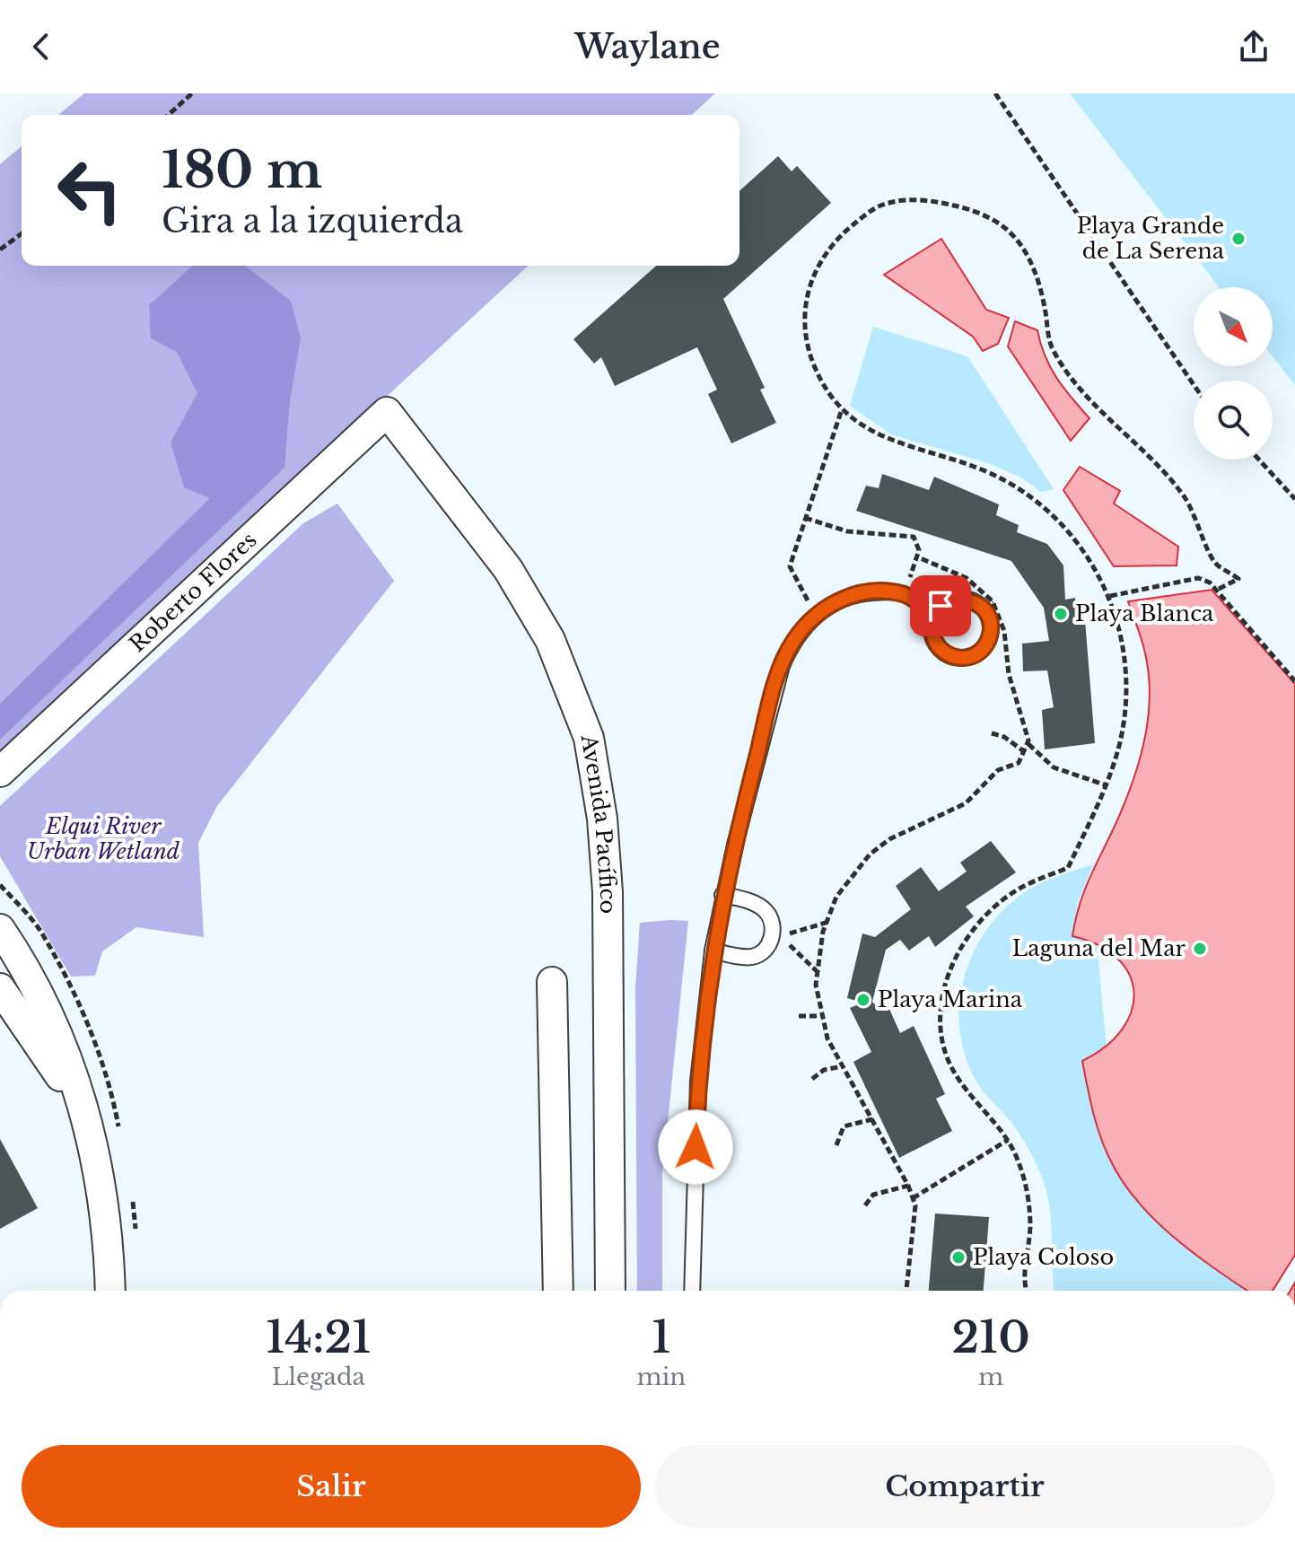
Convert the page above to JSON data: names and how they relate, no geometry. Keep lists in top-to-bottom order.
{
  "streets": {
    "street": ["Roberto Flores", "Avenida Pacífico"]
  },
  "crossings": [
    ["Roberto Flores", "Avenida Pacífico"]
  ],
  "parks": ["Elqui River Urban Wetland"],
  "places": [
    "Playa Grande de La Serena",
    "Playa Blanca",
    "Laguna del Mar",
    "Playa Marina",
    "Playa Coloso"
  ],
  "north": "bottom right",
  "page": {
    "header": "Waylane",
    "turn": ["180 m", "Gira a la izquierda"],
    "eta": [
      "14:21",
      "Llegada",
      "1",
      "min",
      "210",
      "m"
    ],
    "buttons": ["Salir", "Compartir"]
  }
}
